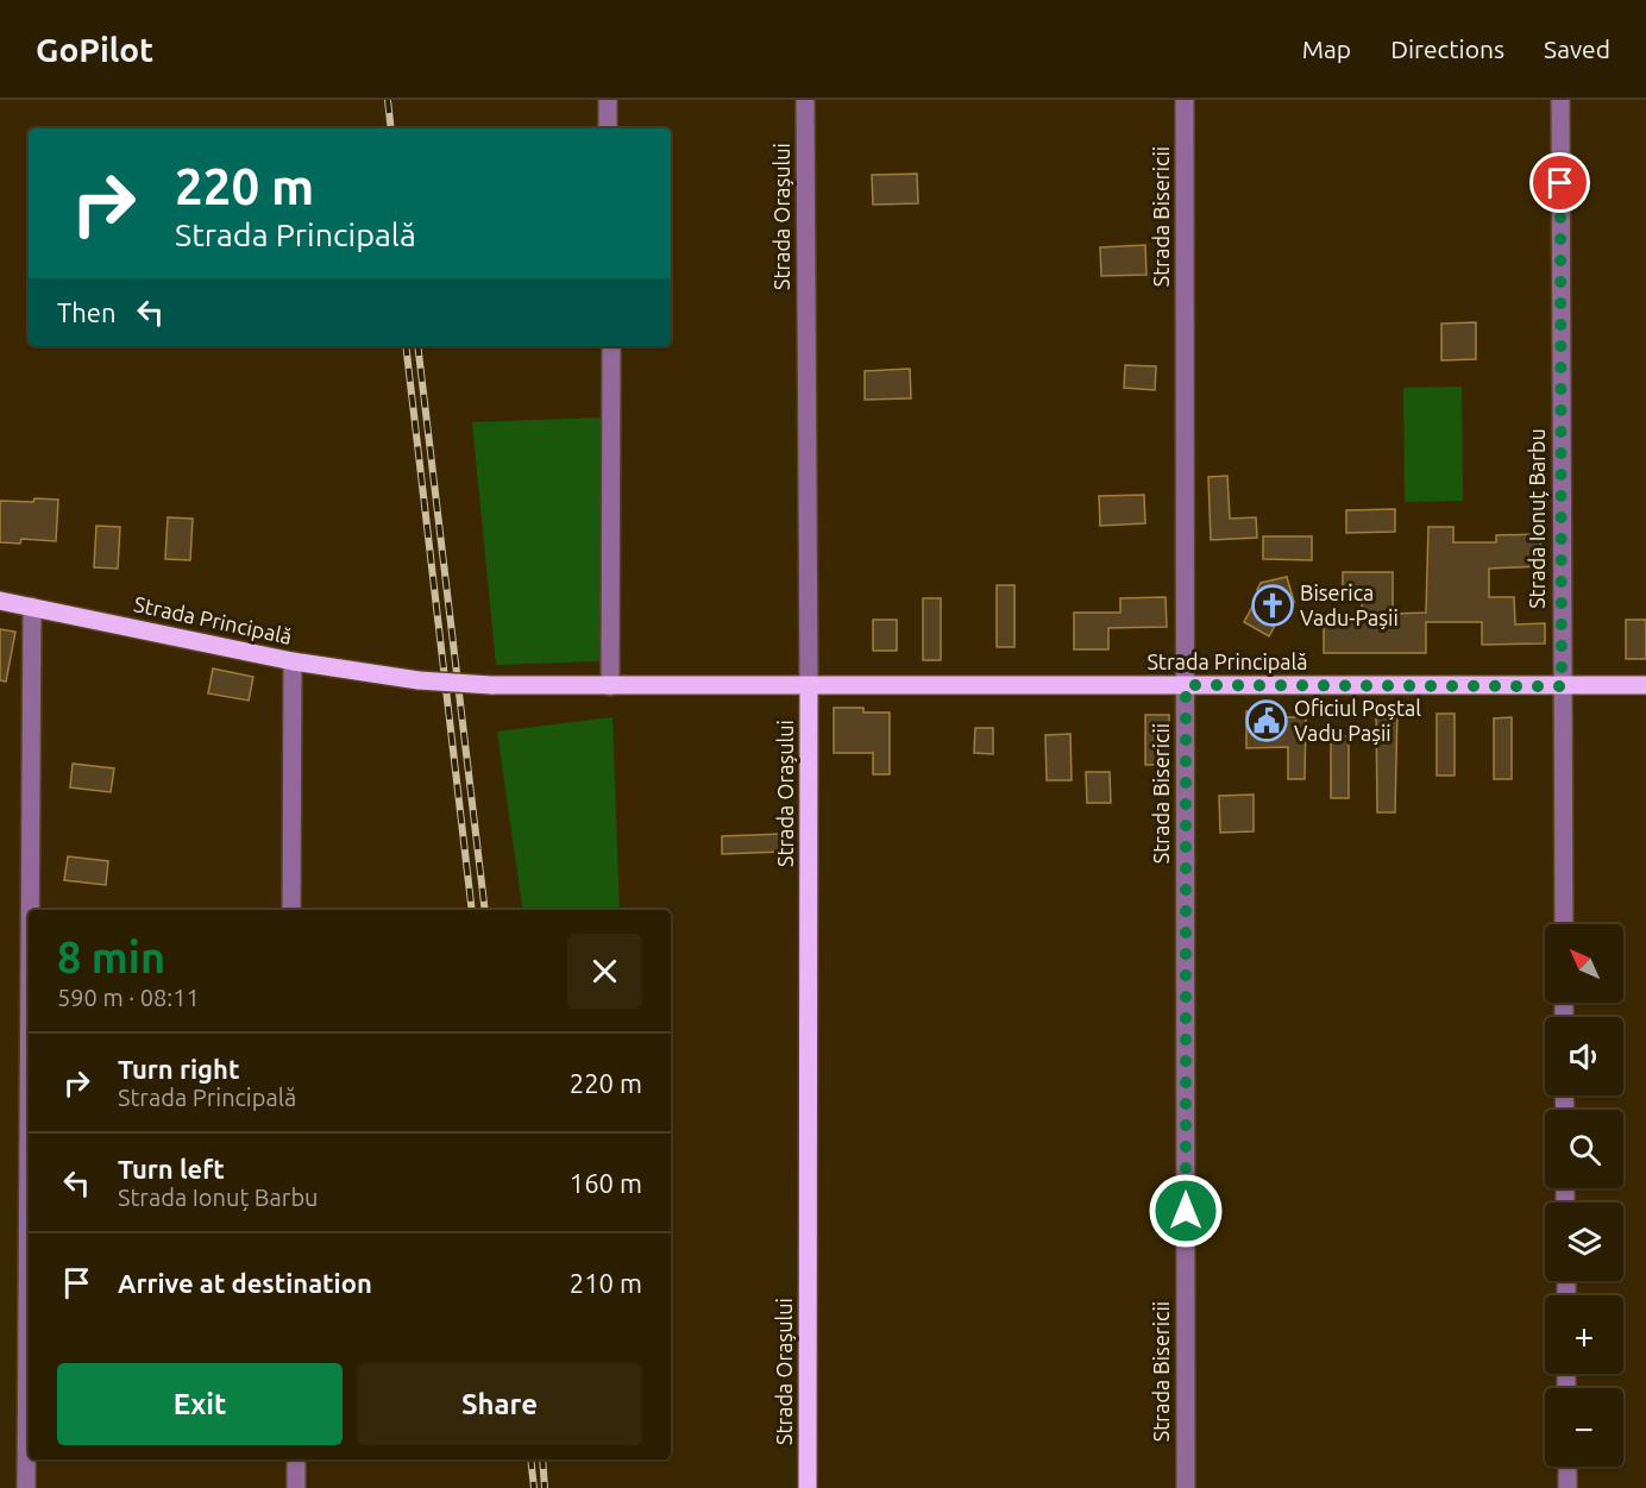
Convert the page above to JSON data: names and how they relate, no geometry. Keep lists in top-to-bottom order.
{
  "streets": {
    "main road": ["Strada Orașului", "Strada Principală"],
    "street": ["Strada Bisericii", "Strada Ionuț Barbu"]
  },
  "crossings": [
    ["Strada Orașului", "Strada Principală"],
    ["Strada Bisericii", "Strada Principală"],
    ["Strada Ionuț Barbu", "Strada Principală"]
  ],
  "places": {
    "church": ["Biserica Vadu-Pașii"],
    "public building": ["Oficiul Poștal Vadu Pașii"]
  },
  "north": "top left",
  "page": {
    "header": "GoPilot",
    "nav": ["Map", "Directions", "Saved"],
    "turn": ["220 m", "Strada Principală"],
    "then": "Then",
    "heading": ["8 min", "590 m · 08:11"],
    "map_buttons": ["+", "−"],
    "list": [
      {
        "name": "Turn right",
        "note": "Strada Principală",
        "value": "220 m"
      },
      {
        "name": "Turn left",
        "note": "Strada Ionuț Barbu",
        "value": "160 m"
      },
      {
        "name": "Arrive at destination",
        "value": "210 m"
      }
    ],
    "buttons": ["Exit", "Share"]
  }
}
